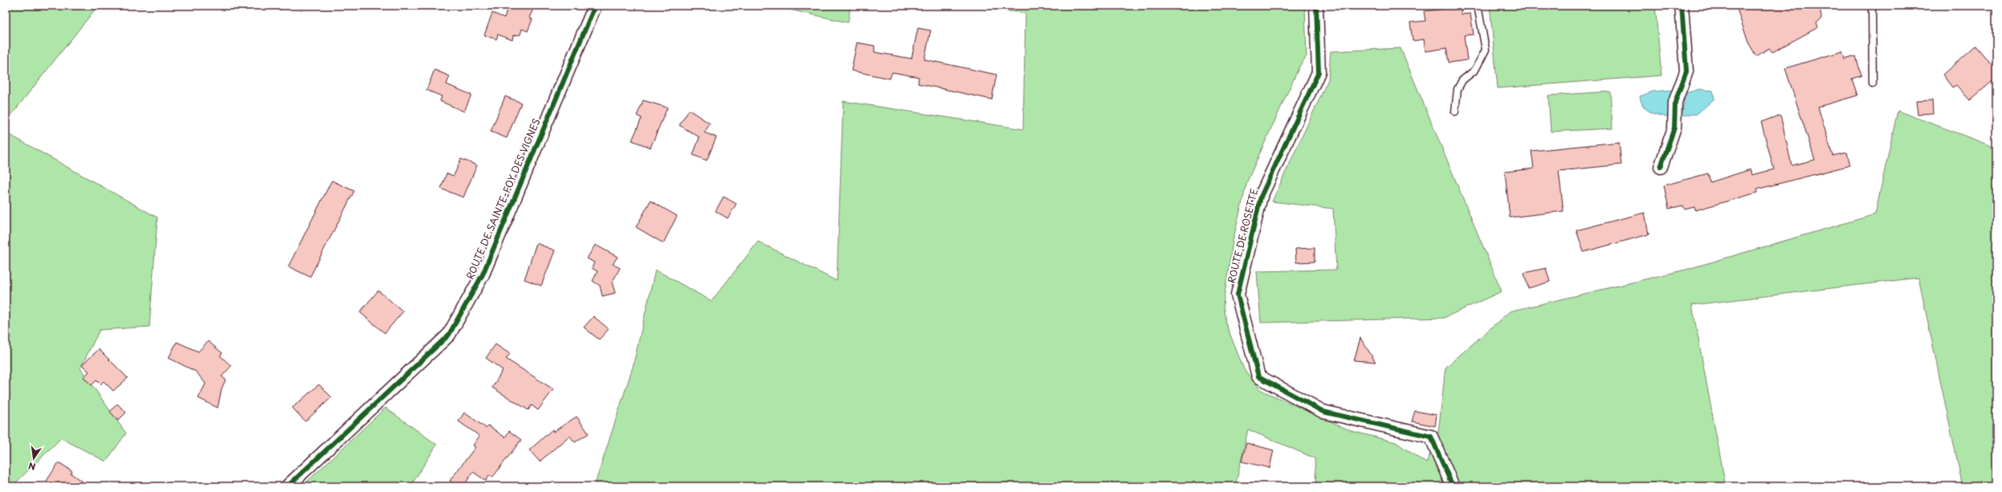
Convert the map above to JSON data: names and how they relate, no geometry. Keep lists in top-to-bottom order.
{
  "streets": {
    "street": ["ROUTE DE SAINTE-FOY DES VIGNES", "ROUTE DE ROSETTE"]
  },
  "north": "bottom"
}
